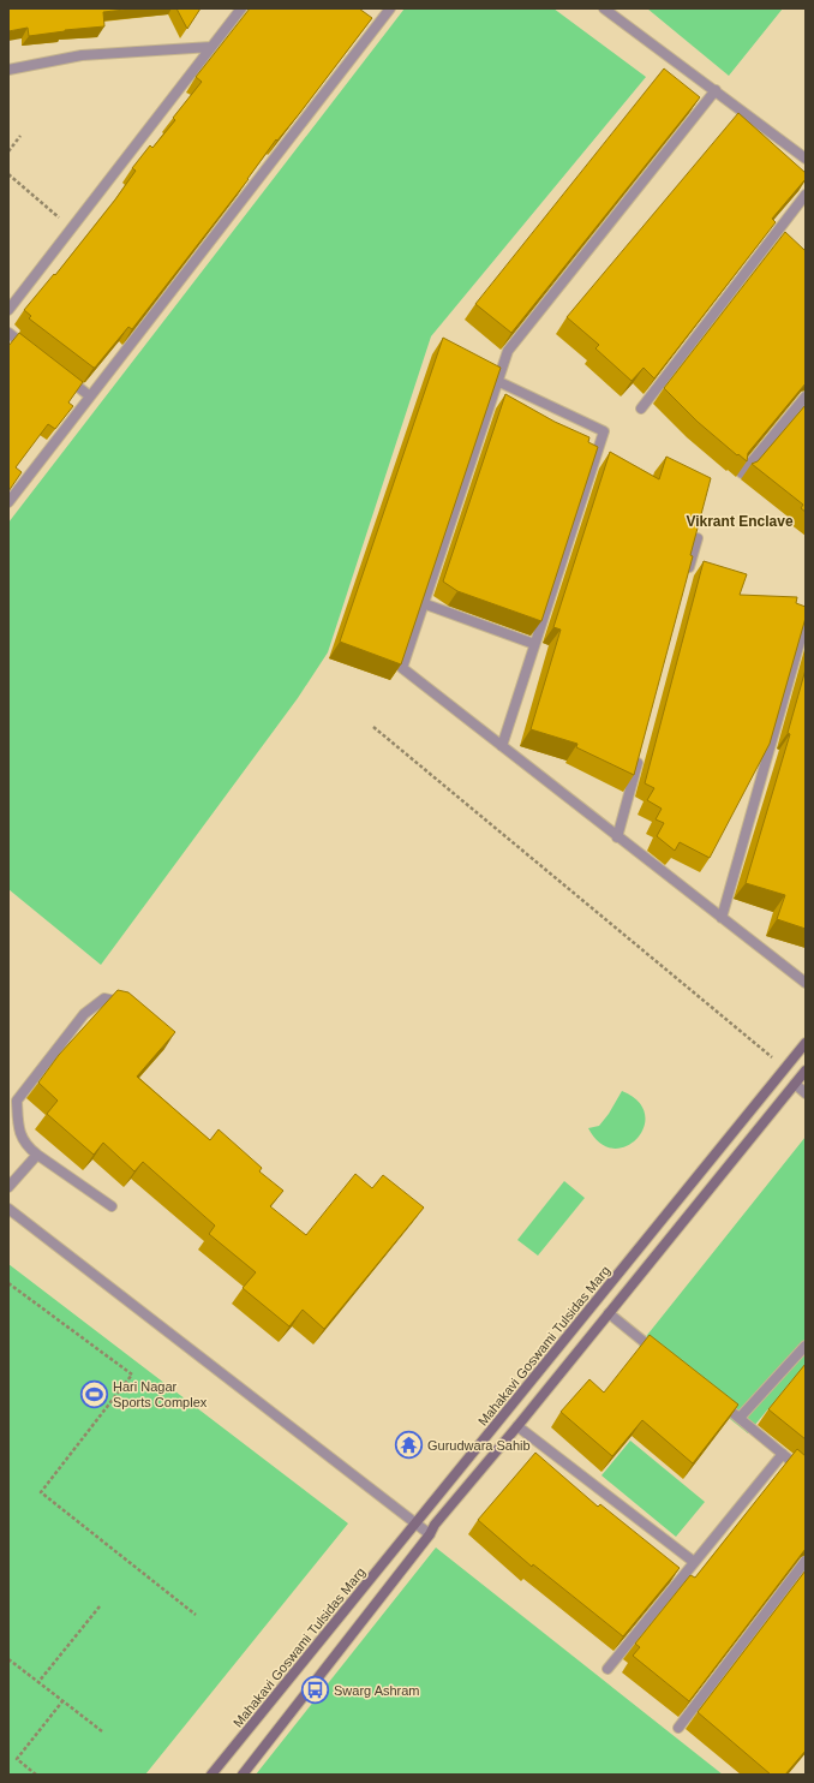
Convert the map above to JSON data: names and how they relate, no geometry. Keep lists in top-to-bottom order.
{
  "streets": {
    "street": ["Mahakavi Goswami Tulsidas Marg"]
  },
  "districts": ["Vikrant Enclave"],
  "places": {
    "sports": ["Hari Nagar Sports Complex"],
    "temple": ["Gurudwara Sahib"],
    "bus stop": ["Swarg Ashram"]
  }
}
